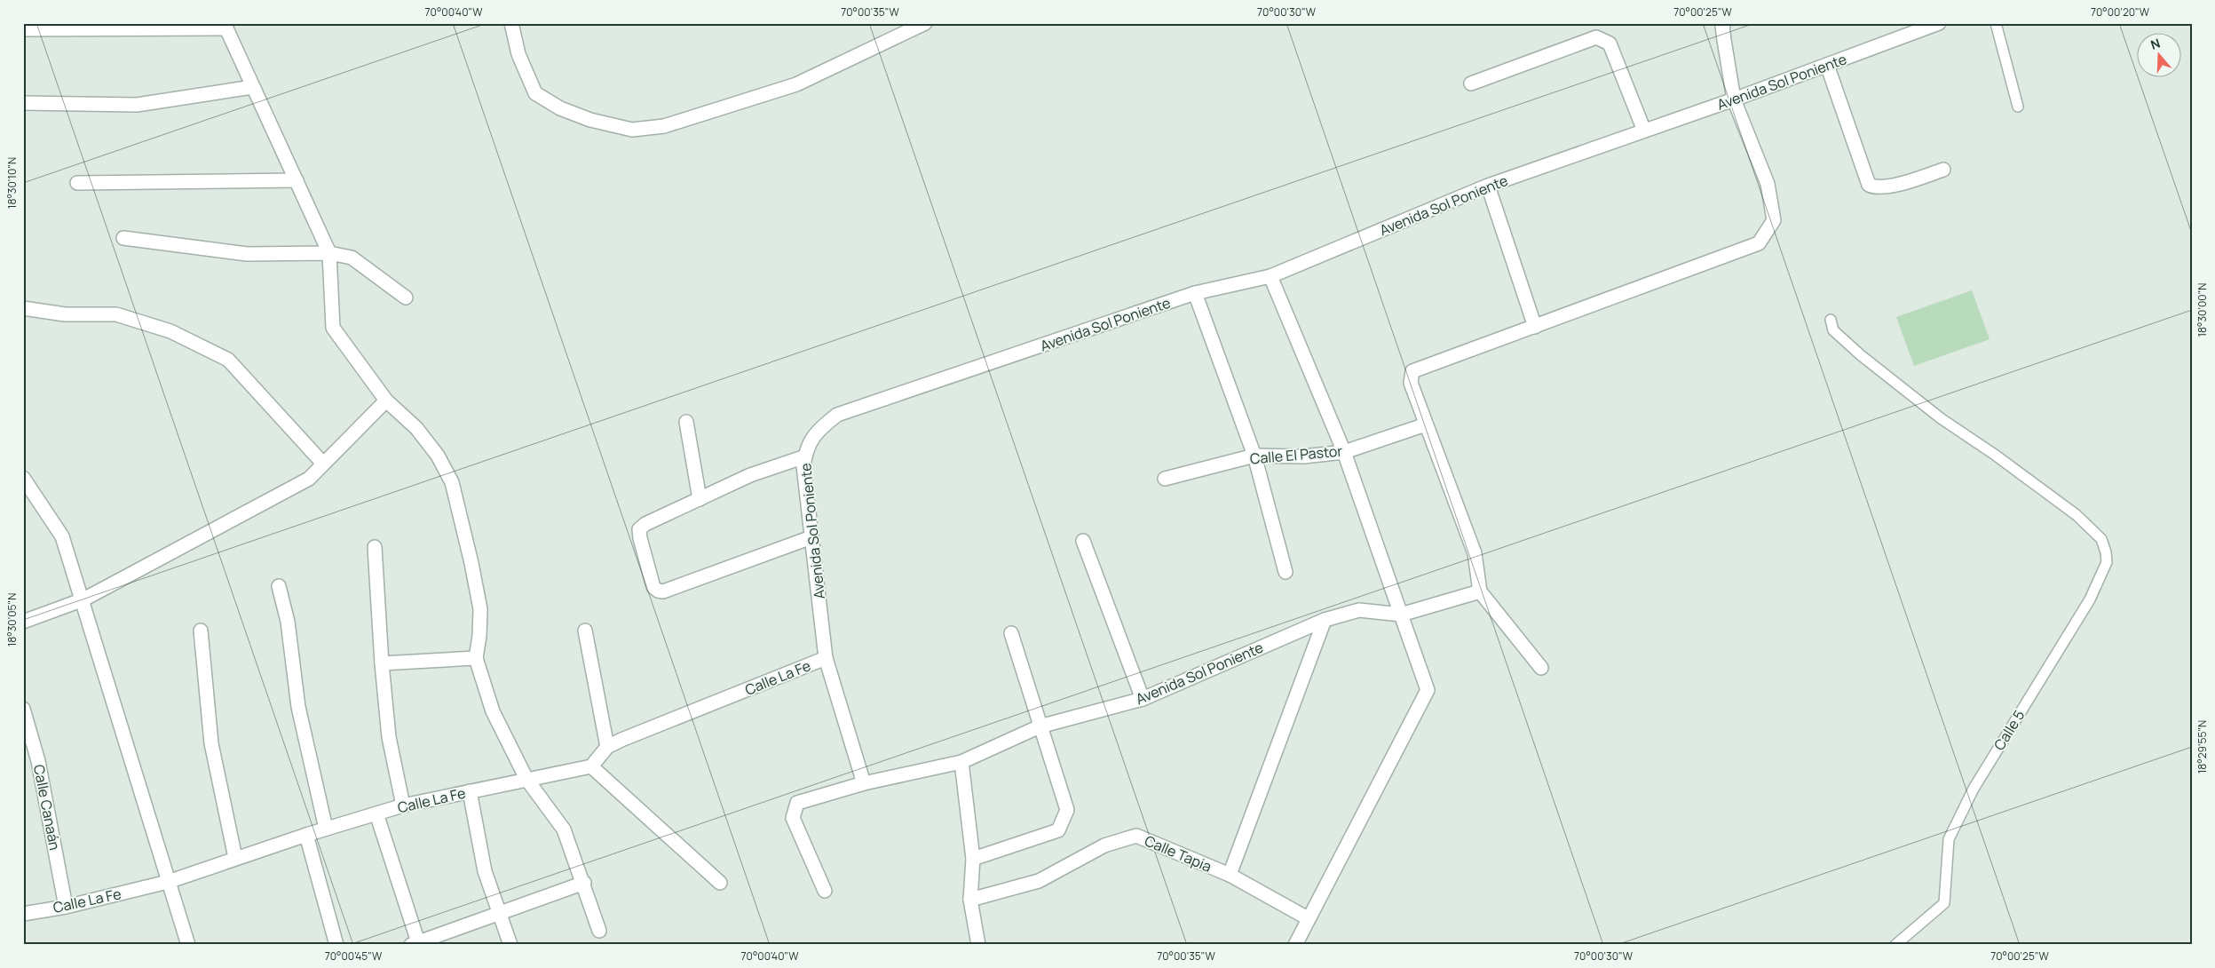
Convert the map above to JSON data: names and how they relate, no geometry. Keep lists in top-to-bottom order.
{
  "streets": {
    "street": [
      "Avenida Sol Poniente",
      "Calle El Pastor",
      "Calle La Fe",
      "Calle Canaán",
      "Calle Tapia"
    ],
    "lane": ["Calle 5"]
  },
  "crossings": [
    ["Avenida Sol Poniente", "Calle La Fe"],
    ["Calle La Fe", "Calle Canaán"]
  ],
  "north": "top",
  "coordinates": [
    "70°00'40\"W",
    "70°00'35\"W",
    "70°00'30\"W",
    "70°00'25\"W",
    "70°00'20\"W",
    "18°30'10\"N",
    "18°30'00\"N",
    "18°30'05\"N",
    "18°29'55\"N",
    "70°00'45\"W"
  ]
}
